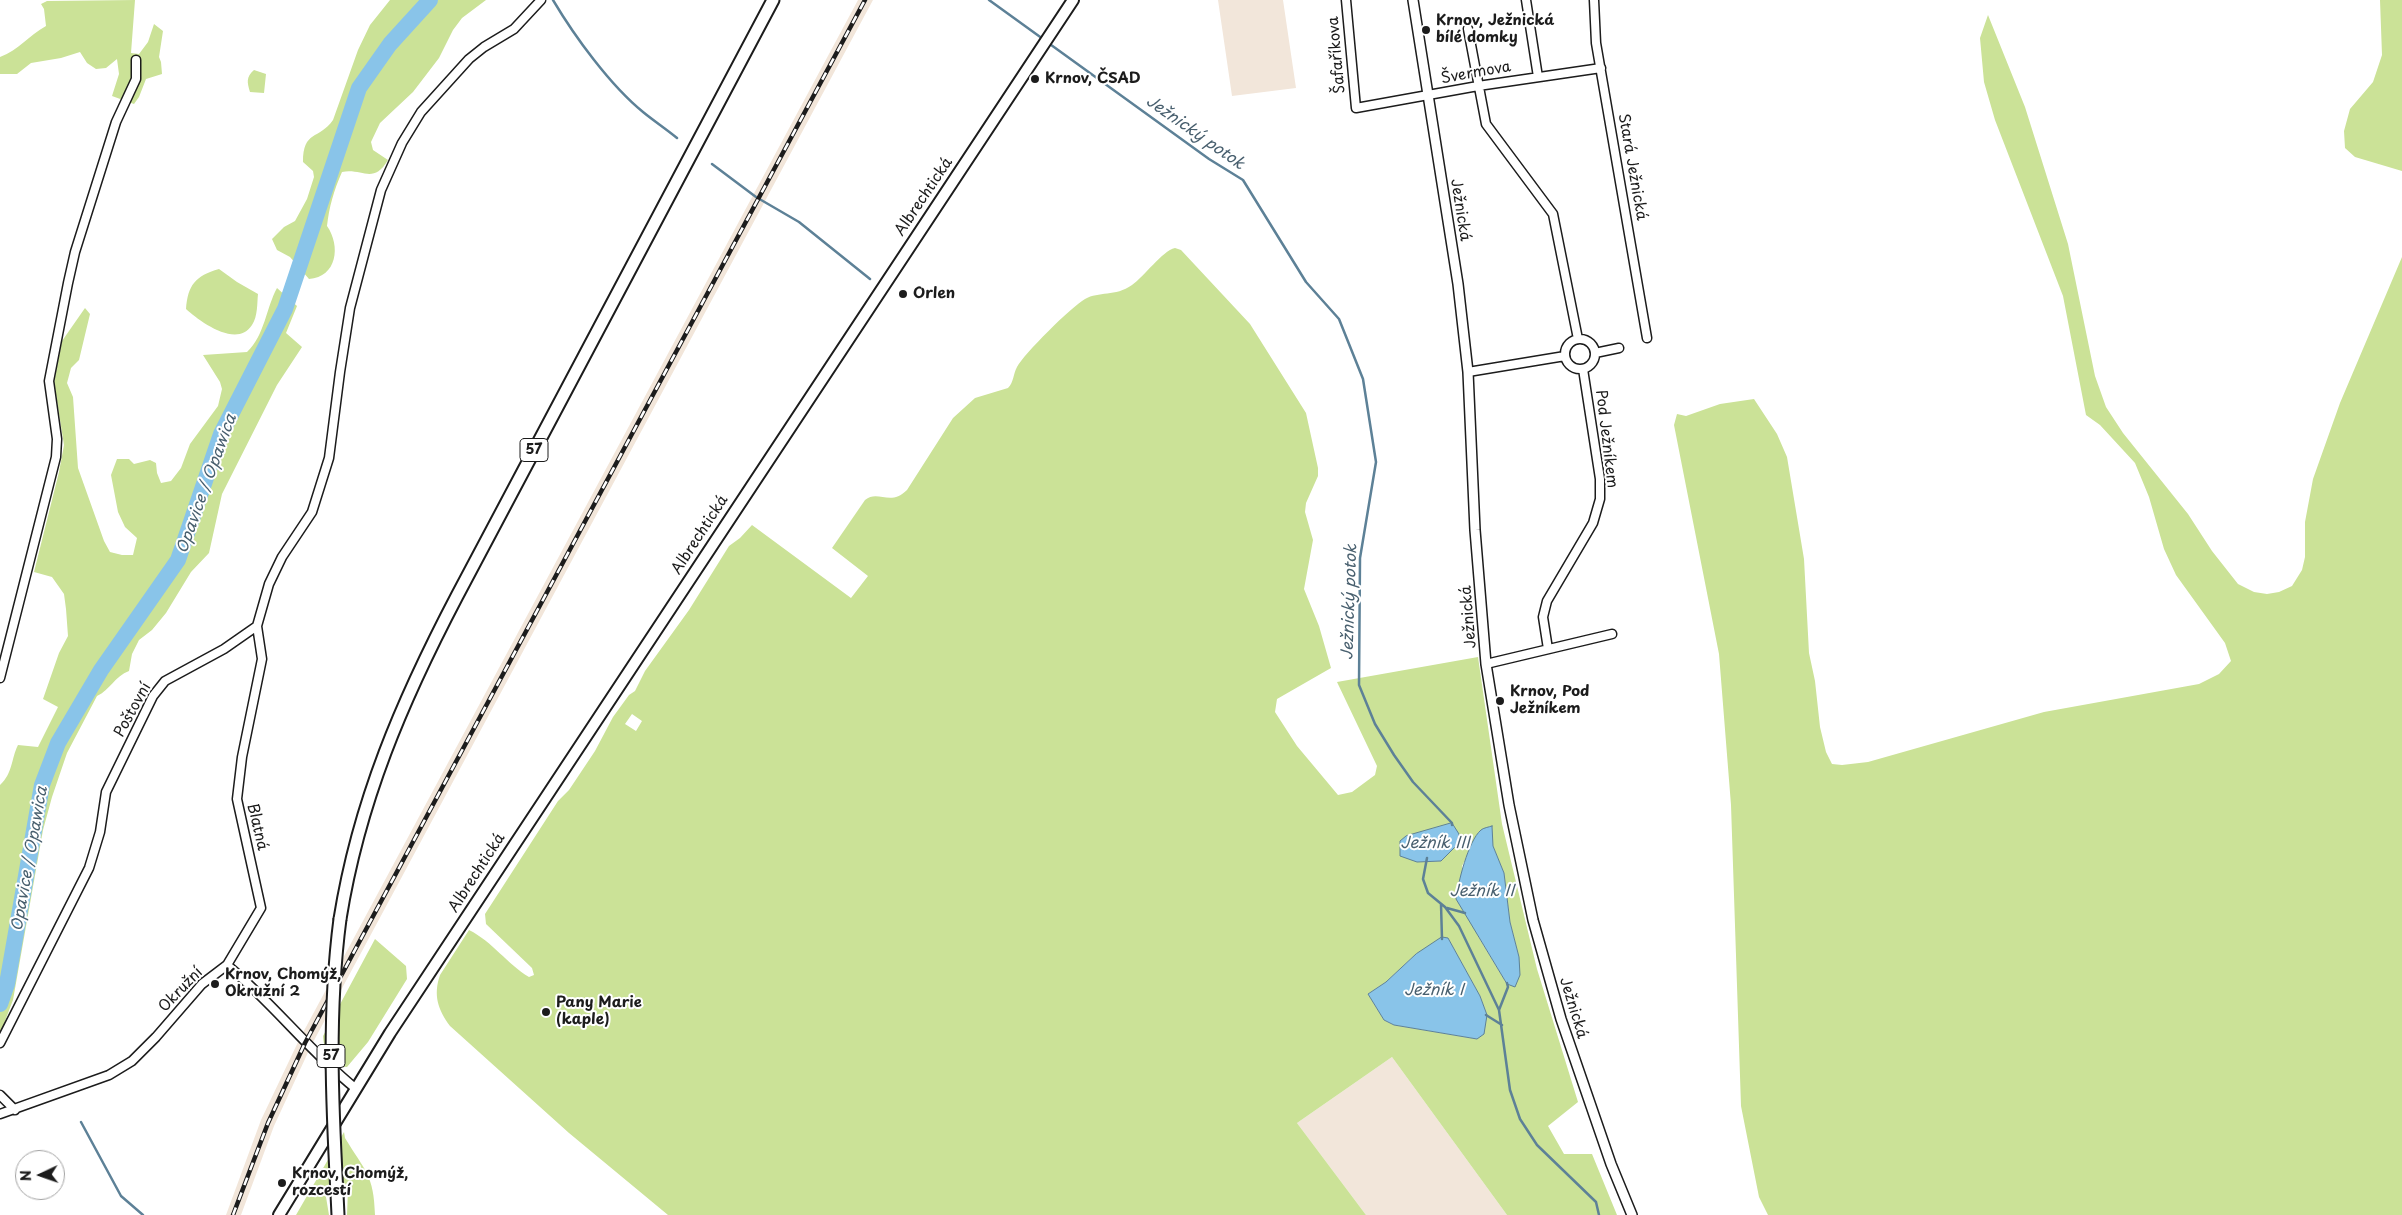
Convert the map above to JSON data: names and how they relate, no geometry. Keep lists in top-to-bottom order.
{
  "streets": {
    "main road": ["Albrechtická", "57"],
    "street": [
      "Šafaříkova",
      "Švermova",
      "Stará Ježnická",
      "Ježnická",
      "Pod Ježníkem",
      "Poštovní",
      "Blatná",
      "Okružní"
    ]
  },
  "crossings": [
    ["Šafaříkova", "Švermova"],
    ["Švermova", "Stará Ježnická"],
    ["Švermova", "Ježnická"],
    ["Poštovní", "Blatná"],
    ["Blatná", "Okružní"]
  ],
  "water": [
    "Ježnický potok",
    "Opavice / Opawica",
    "Ježník III",
    "Ježník II",
    "Ježník I"
  ],
  "places": [
    "Krnov, Ježnická bílé domky",
    "Krnov, ČSAD",
    "Orlen",
    "Krnov, Pod Ježníkem",
    "Krnov, Chomýž, Okružní 2",
    "Pany Marie (kaple)",
    "Krnov, Chomýž, rozcestí"
  ],
  "north": "left"
}
